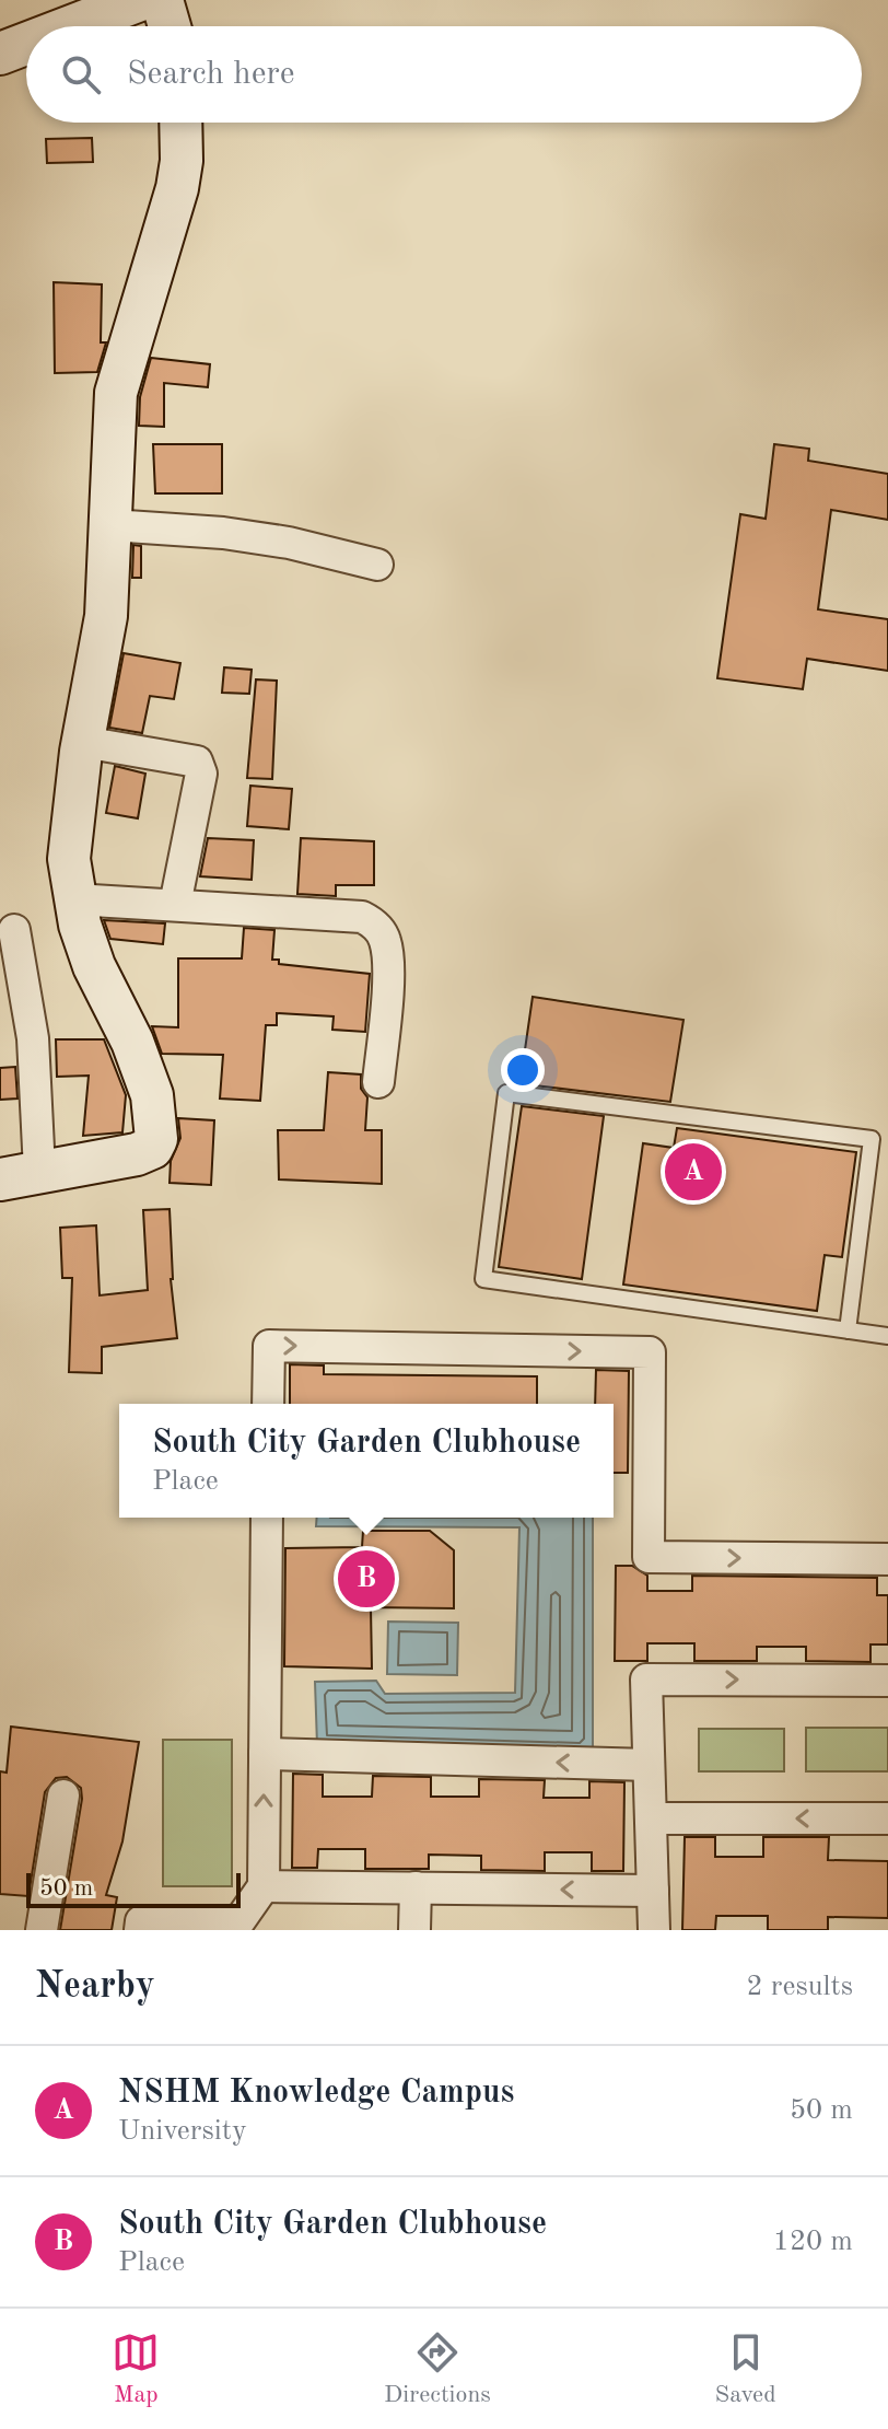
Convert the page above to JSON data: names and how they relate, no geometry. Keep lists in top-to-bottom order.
{
  "scale_bar": "50 m",
  "page": {
    "search": "Search here",
    "pins": ["A", "B"],
    "popup": ["South City Garden Clubhouse", "Place"],
    "scale": "50 m",
    "heading": ["Nearby", "2 results"],
    "list": [
      {
        "mark": "A",
        "name": "NSHM Knowledge Campus",
        "note": "University",
        "value": "50 m"
      },
      {
        "mark": "B",
        "name": "South City Garden Clubhouse",
        "note": "Place",
        "value": "120 m"
      }
    ],
    "nav": ["Map", "Directions", "Saved"]
  }
}
